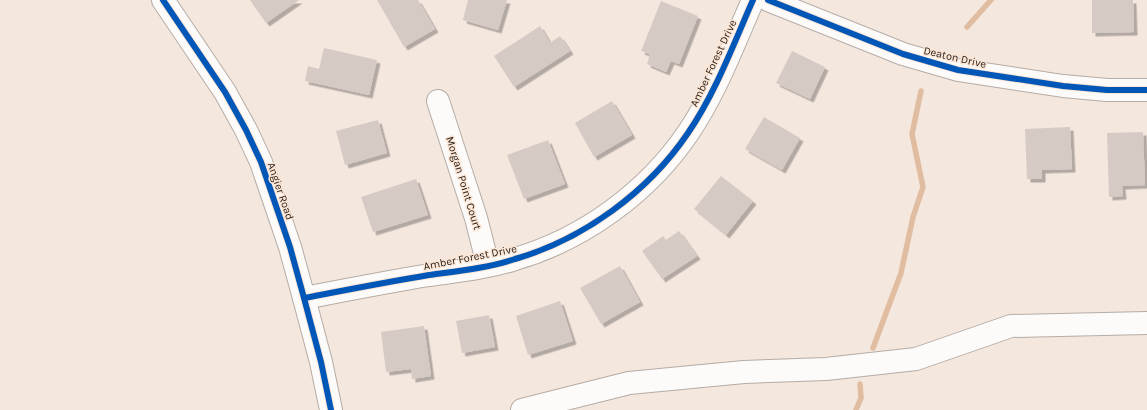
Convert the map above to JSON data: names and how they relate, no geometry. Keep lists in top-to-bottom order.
{
  "streets": {
    "street": [
      "Deaton Drive",
      "Amber Forest Drive",
      "Morgan Point Court",
      "Angier Road"
    ]
  },
  "crossings": [
    ["Amber Forest Drive", "Morgan Point Court"],
    ["Amber Forest Drive", "Angier Road"]
  ]
}
